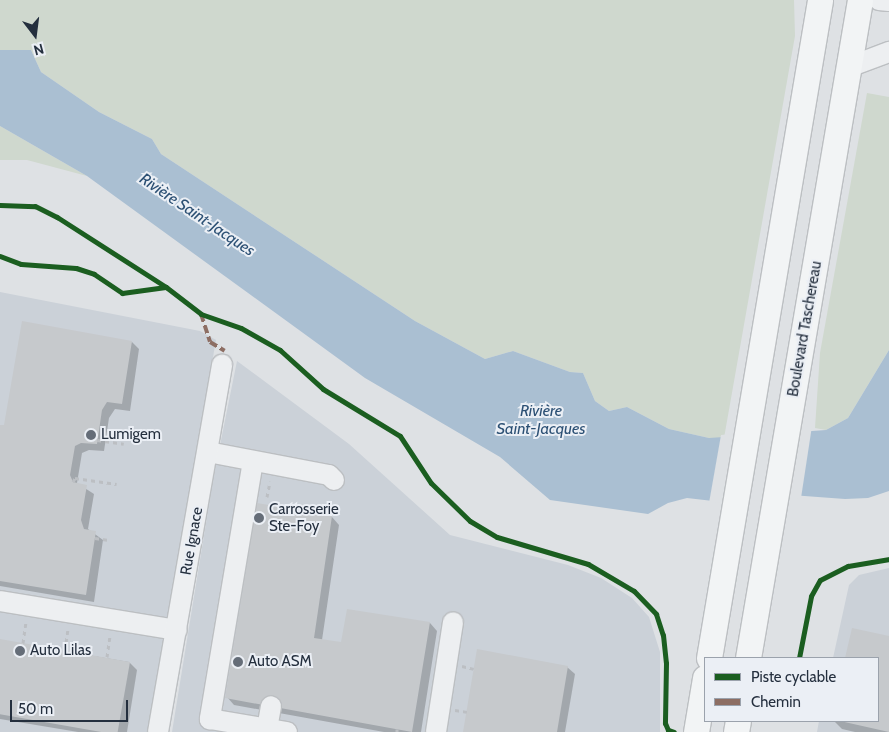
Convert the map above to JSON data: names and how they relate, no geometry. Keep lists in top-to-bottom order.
{
  "streets": {
    "main road": ["Boulevard Taschereau"],
    "street": ["Rue Ignace"]
  },
  "water": ["Rivière Saint-Jacques"],
  "places": [
    "Lumigem",
    "Carrosserie Ste-Foy",
    "Auto Lilas",
    "Auto ASM"
  ],
  "legend": ["Piste cyclable", "Chemin"],
  "scale_bar": "50 m",
  "north": "bottom"
}
